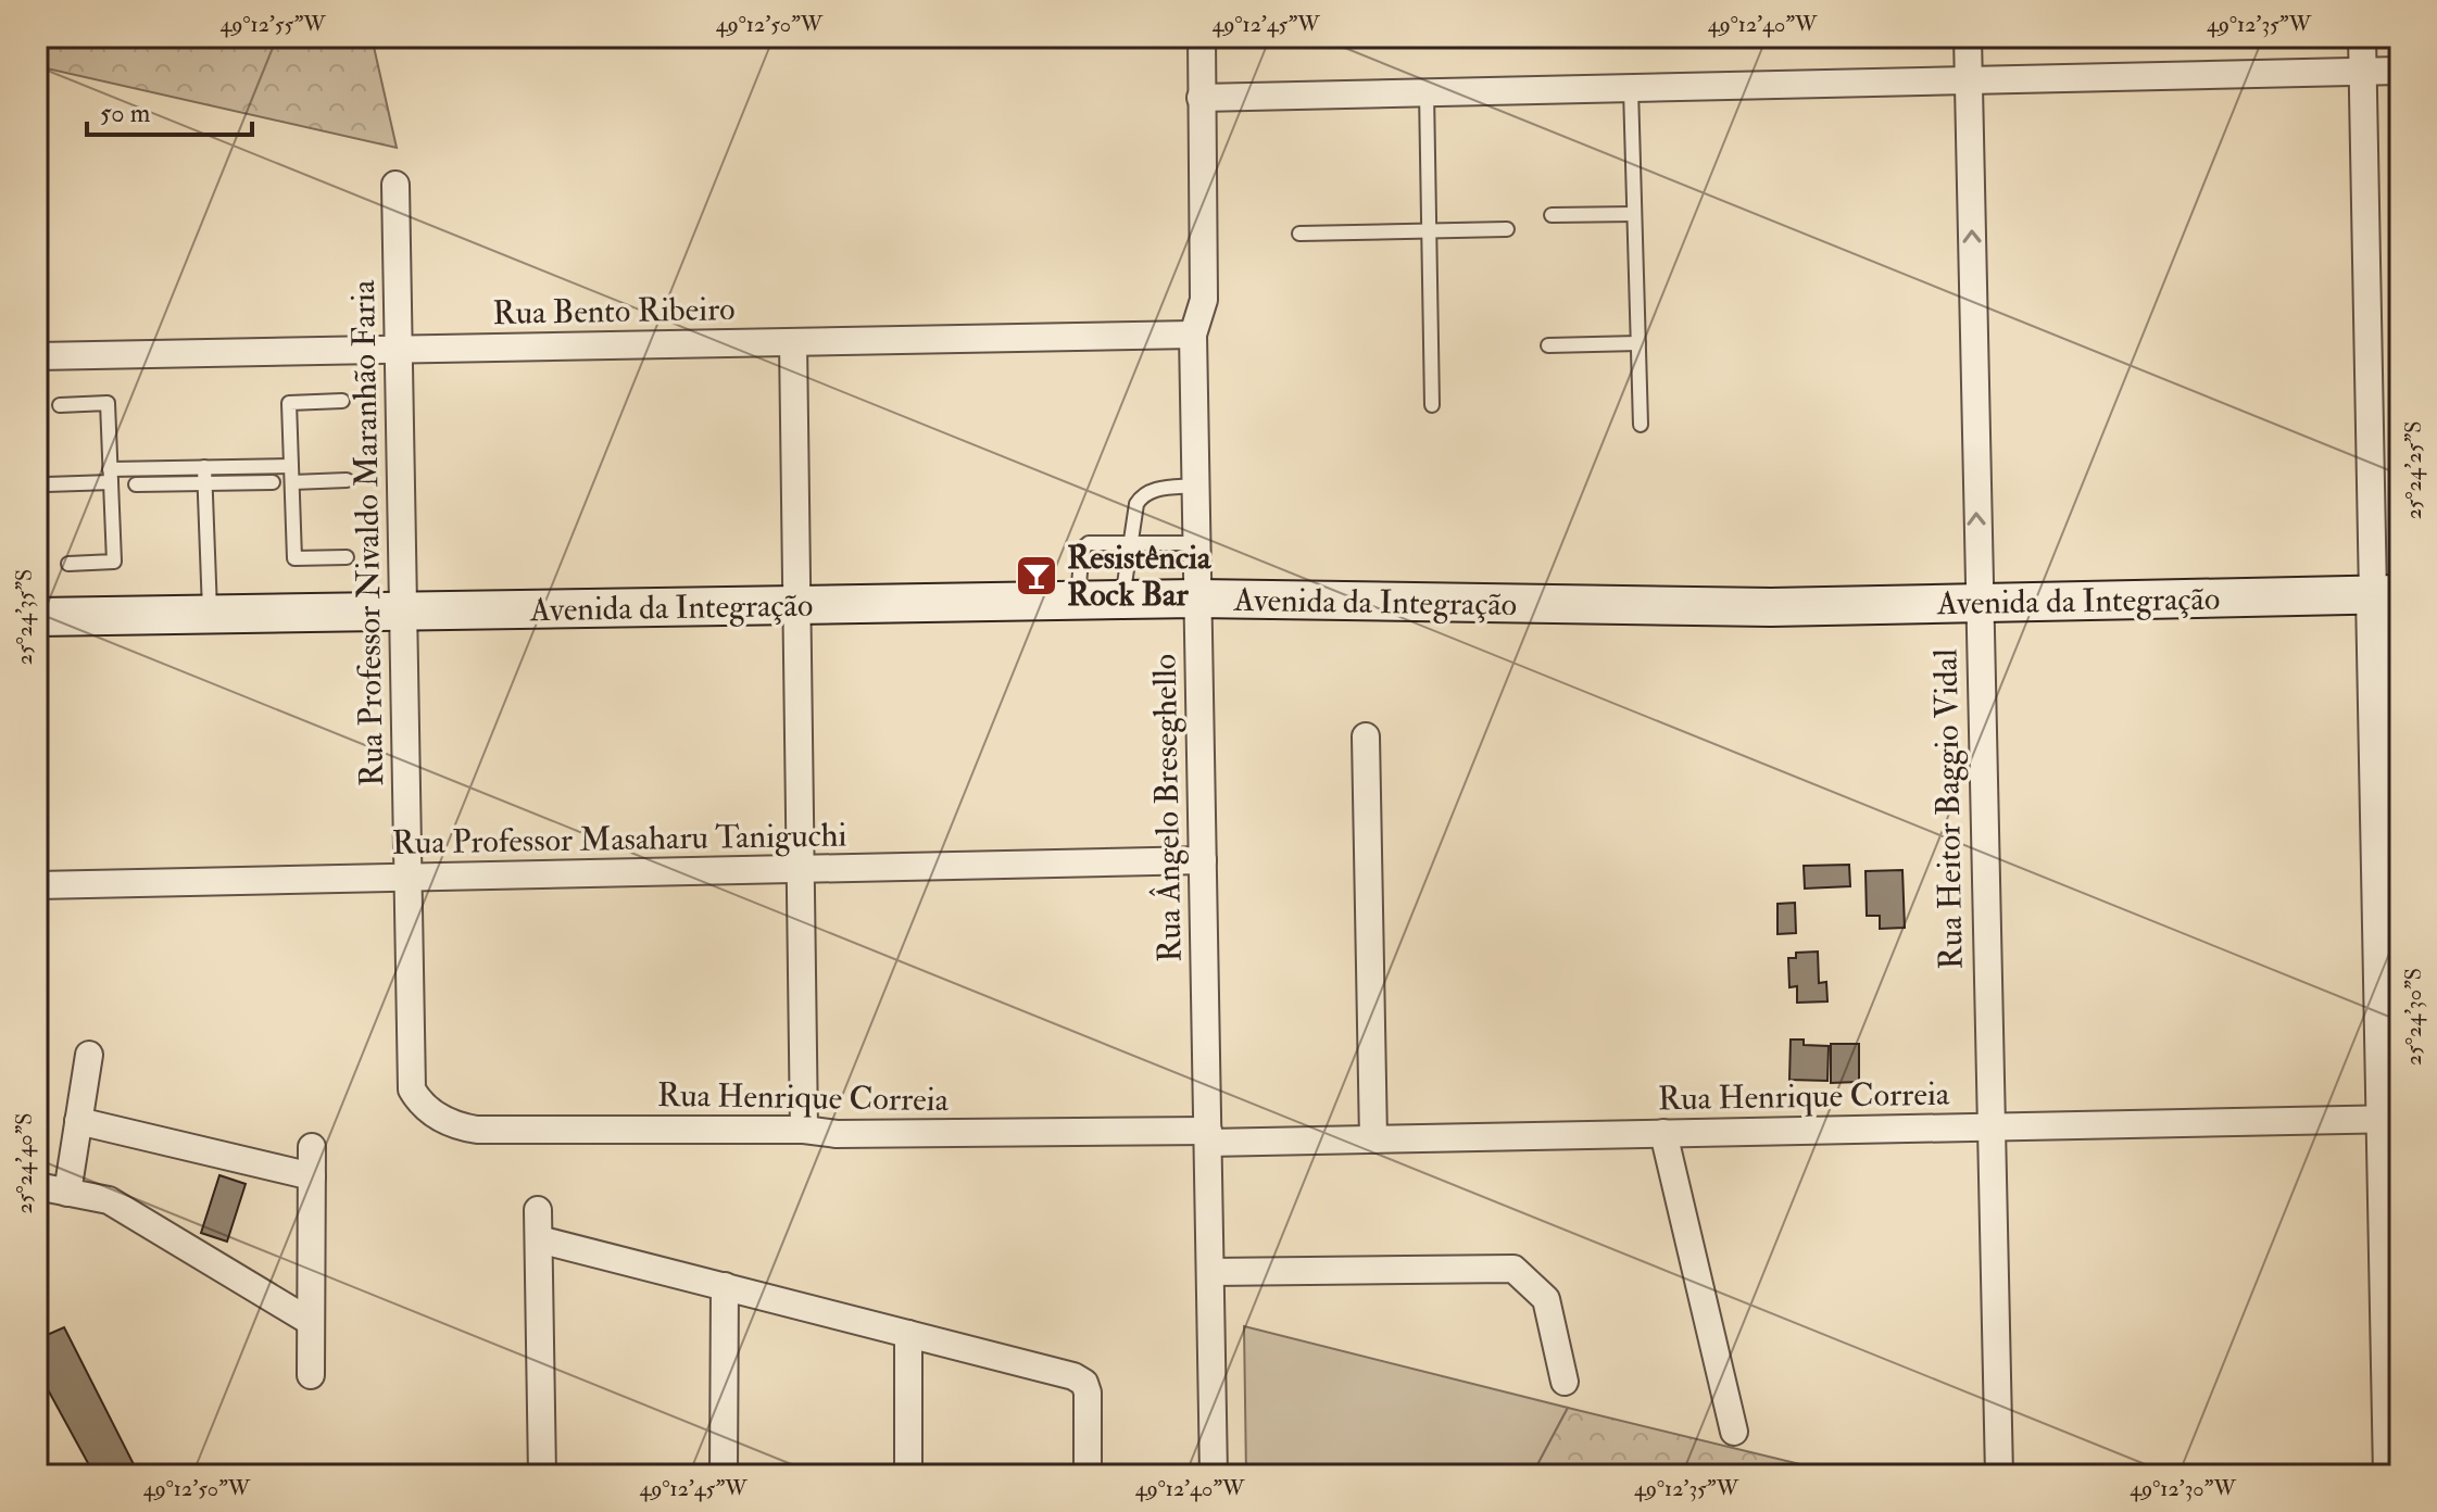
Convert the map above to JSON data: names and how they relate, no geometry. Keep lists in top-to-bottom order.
{
  "streets": {
    "main road": ["Avenida da Integração"],
    "street": [
      "Rua Bento Ribeiro",
      "Rua Professor Nivaldo Maranhão Faria",
      "Rua Ângelo Breseghello",
      "Rua Heitor Baggio Vidal",
      "Rua Professor Masaharu Taniguchi",
      "Rua Henrique Correia"
    ]
  },
  "crossings": [
    ["Rua Bento Ribeiro", "Rua Professor Nivaldo Maranhão Faria"],
    ["Rua Bento Ribeiro", "Rua Ângelo Breseghello"],
    ["Rua Professor Nivaldo Maranhão Faria", "Avenida da Integração"],
    ["Rua Professor Nivaldo Maranhão Faria", "Rua Professor Masaharu Taniguchi"],
    ["Rua Professor Nivaldo Maranhão Faria", "Rua Henrique Correia"],
    ["Avenida da Integração", "Rua Ângelo Breseghello"],
    ["Avenida da Integração", "Rua Heitor Baggio Vidal"],
    ["Rua Ângelo Breseghello", "Rua Professor Masaharu Taniguchi"],
    ["Rua Ângelo Breseghello", "Rua Henrique Correia"],
    ["Rua Heitor Baggio Vidal", "Rua Henrique Correia"]
  ],
  "one_way": ["Rua Heitor Baggio Vidal"],
  "places": {
    "bar": ["Resistência Rock Bar"]
  },
  "scale_bar": "50 m",
  "coordinates": [
    "49°12'55\"W",
    "49°12'50\"W",
    "49°12'45\"W",
    "49°12'40\"W",
    "49°12'35\"W",
    "25°24'25\"S",
    "25°24'35\"S",
    "25°24'30\"S",
    "25°24'40\"S",
    "49°12'30\"W"
  ]
}
